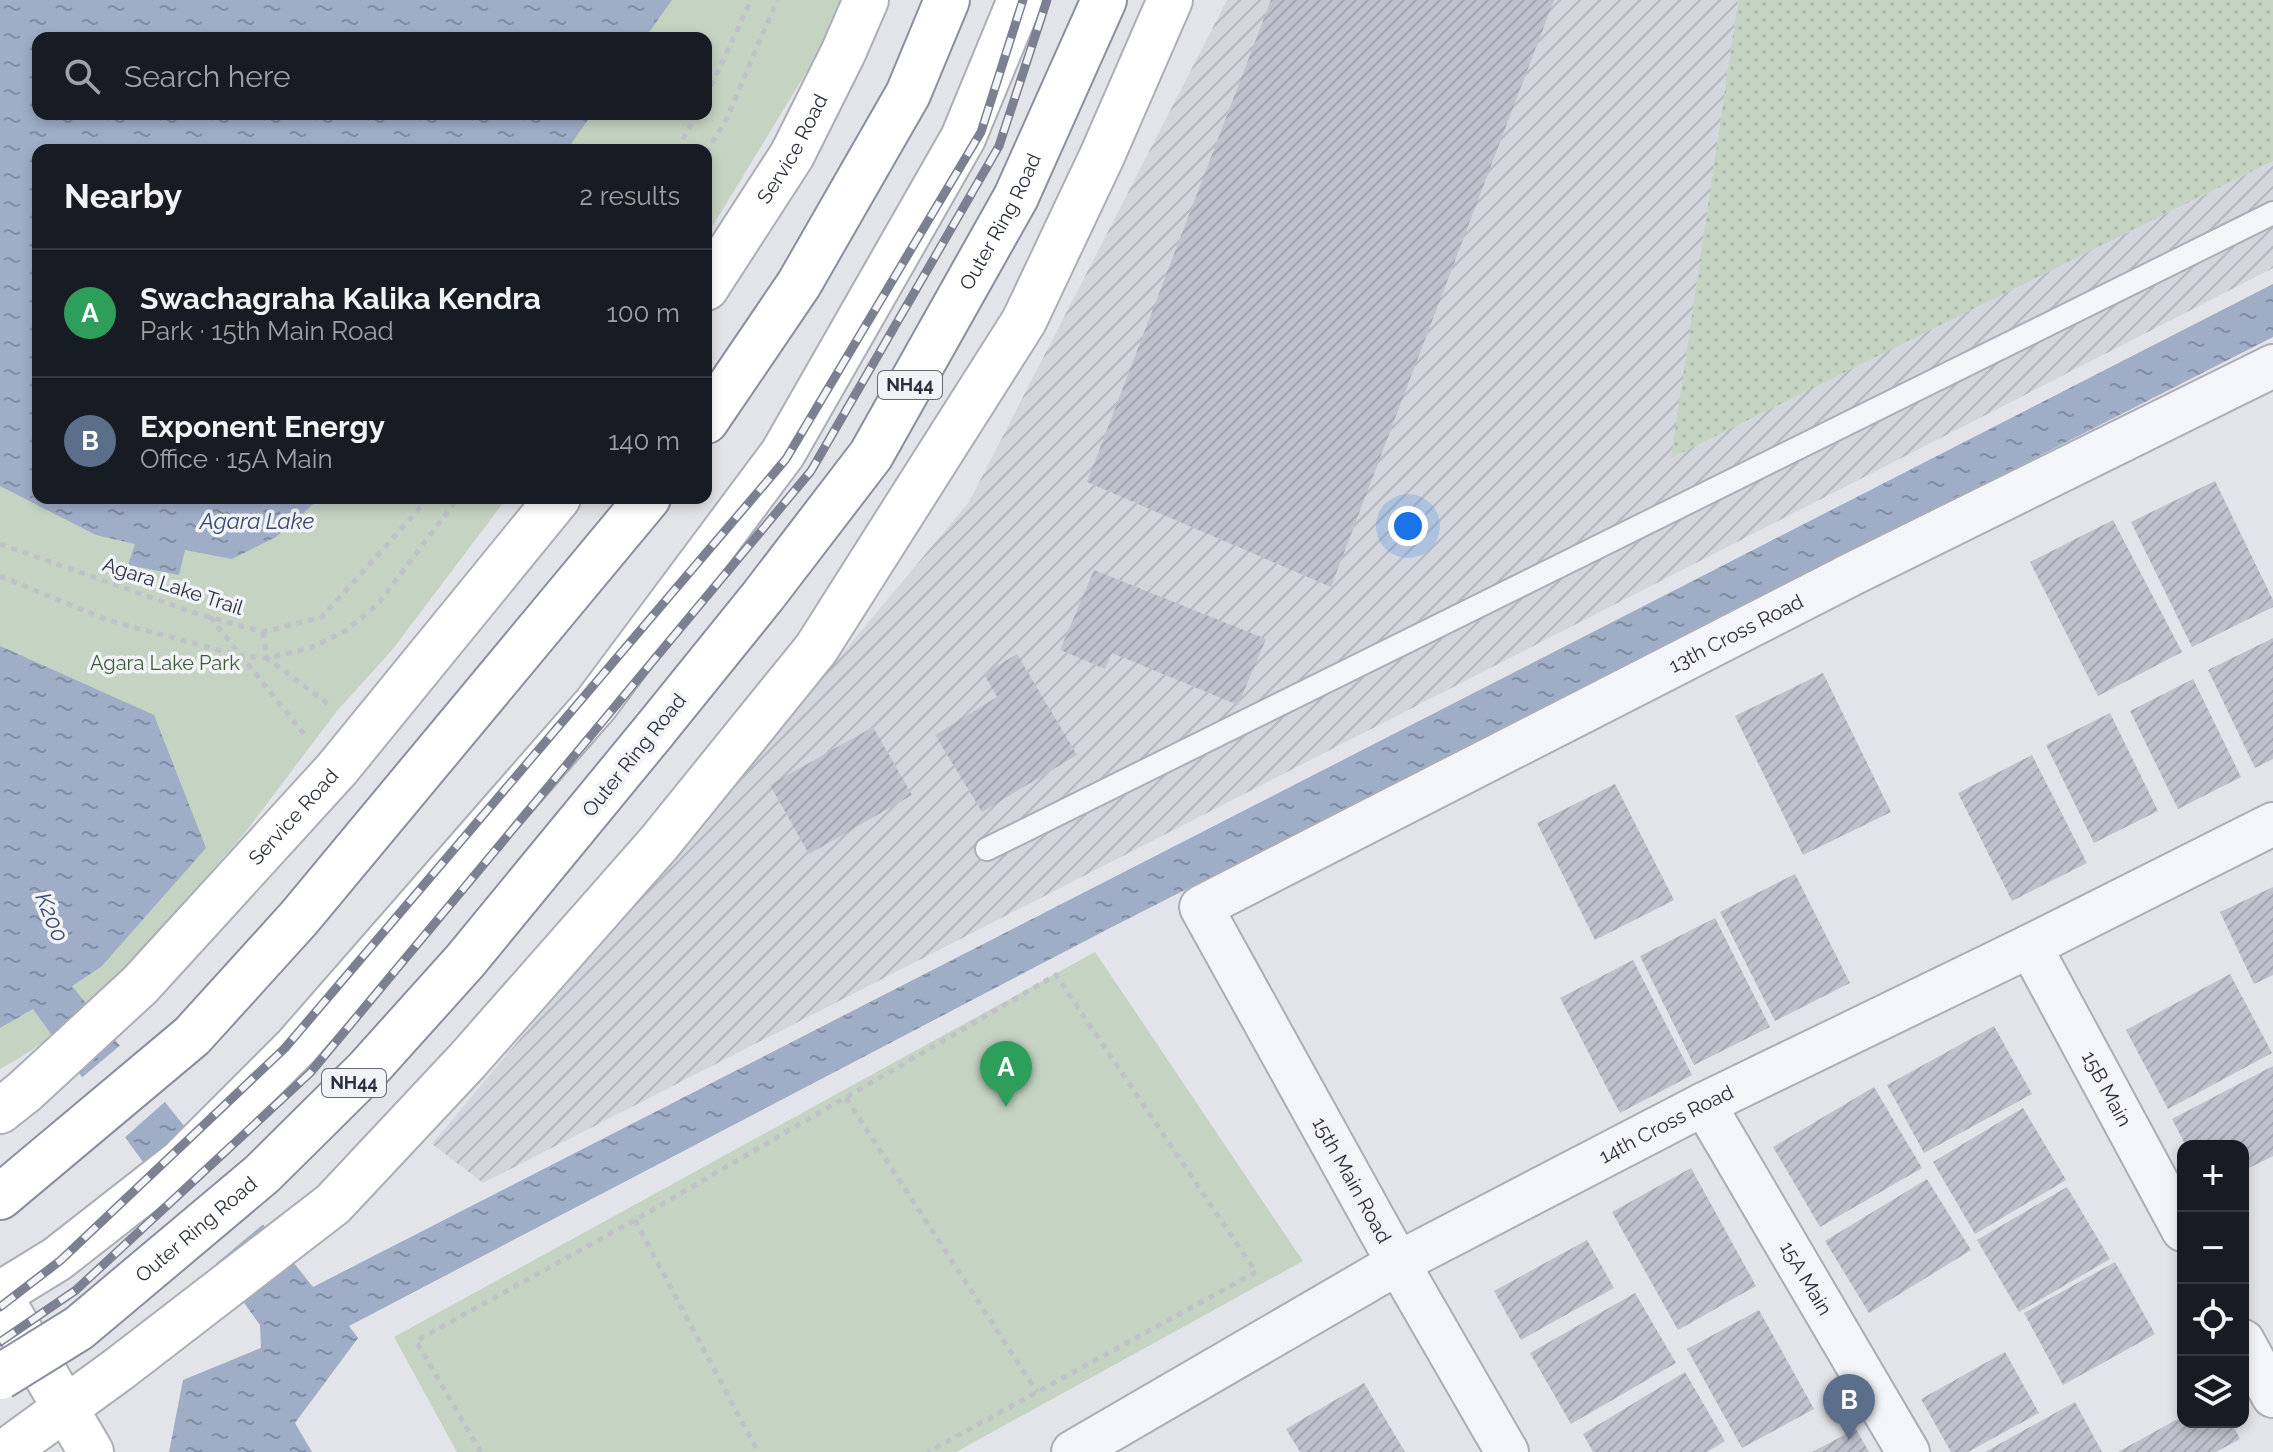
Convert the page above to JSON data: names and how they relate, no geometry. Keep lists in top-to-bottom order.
{
  "streets": {
    "main road": ["Service Road", "Outer Ring Road", "NH44"],
    "street": [
      "13th Cross Road",
      "15B Main",
      "14th Cross Road",
      "15th Main Road",
      "15A Main"
    ],
    "path": ["Agara Lake Trail"]
  },
  "crossings": [
    ["13th Cross Road", "15th Main Road"],
    ["15B Main", "14th Cross Road"],
    ["14th Cross Road", "15th Main Road"],
    ["14th Cross Road", "15A Main"]
  ],
  "water": ["Agara Lake", "K200"],
  "parks": ["Agara Lake Park"],
  "page": {
    "search": "Search here",
    "heading": ["Nearby", "2 results"],
    "list": [
      {
        "mark": "A",
        "name": "Swachagraha Kalika Kendra",
        "note": "Park · 15th Main Road",
        "value": "100 m"
      },
      {
        "mark": "B",
        "name": "Exponent Energy",
        "note": "Office · 15A Main",
        "value": "140 m"
      }
    ],
    "pins": ["A", "B"],
    "map_buttons": ["+", "−"]
  }
}
